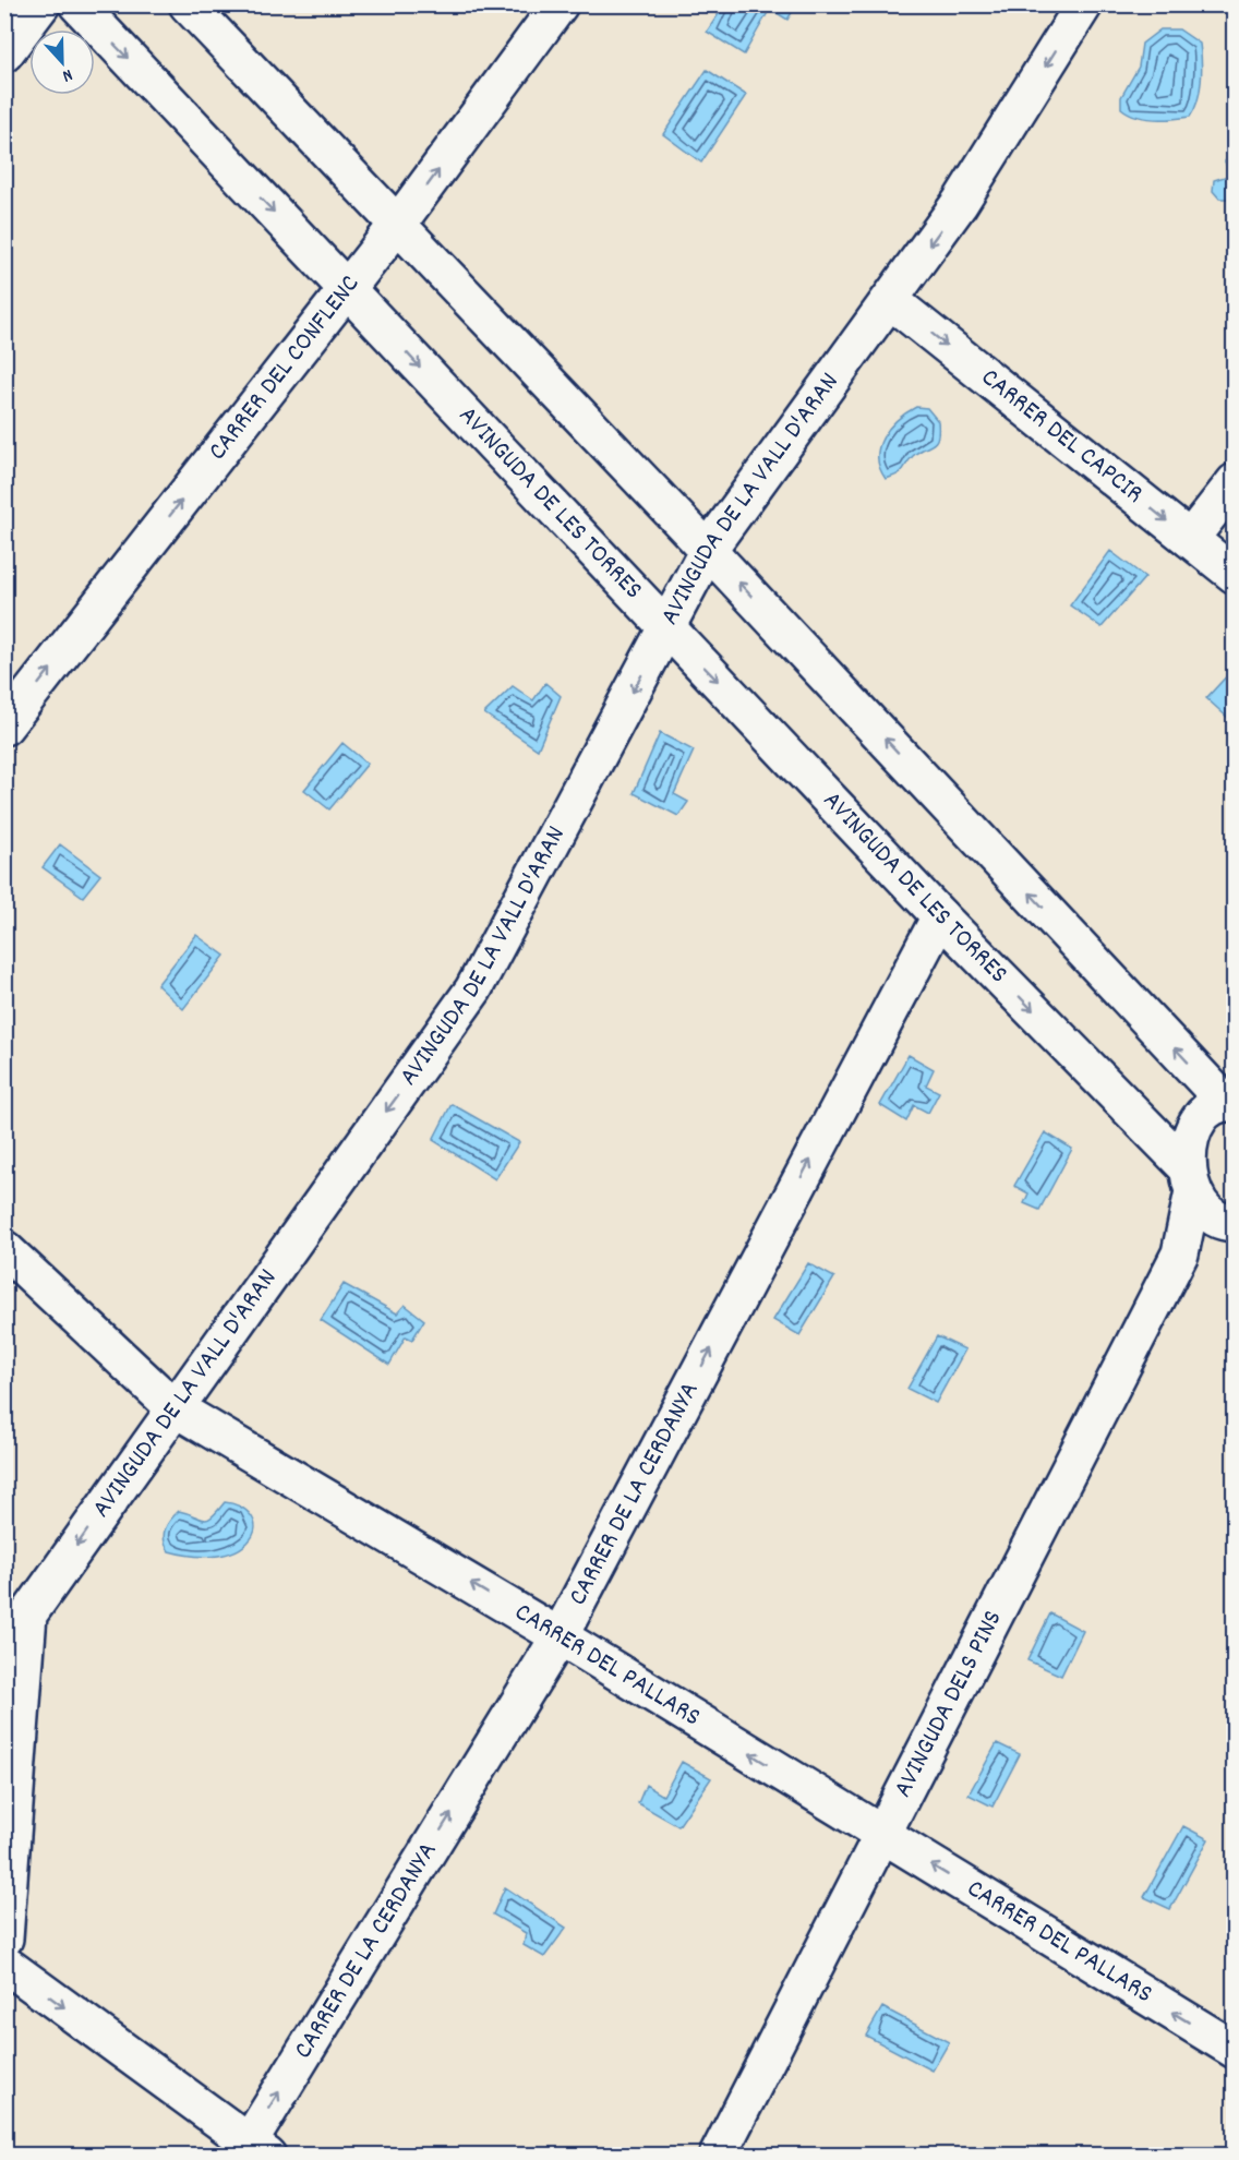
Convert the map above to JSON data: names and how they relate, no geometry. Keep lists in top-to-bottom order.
{
  "streets": {
    "street": [
      "CARRER DEL CONFLENC",
      "CARRER DEL CAPCIR",
      "AVINGUDA DE LA VALL D'ARAN",
      "AVINGUDA DE LES TORRES",
      "CARRER DE LA CERDANYA",
      "CARRER DEL PALLARS",
      "AVINGUDA DELS PINS"
    ]
  },
  "crossings": [
    ["CARRER DEL CONFLENC", "AVINGUDA DE LES TORRES"],
    ["CARRER DEL CAPCIR", "AVINGUDA DE LA VALL D'ARAN"],
    ["AVINGUDA DE LA VALL D'ARAN", "AVINGUDA DE LES TORRES"],
    ["AVINGUDA DE LA VALL D'ARAN", "CARRER DEL PALLARS"],
    ["AVINGUDA DE LES TORRES", "CARRER DE LA CERDANYA"],
    ["AVINGUDA DE LES TORRES", "AVINGUDA DELS PINS"],
    ["CARRER DE LA CERDANYA", "CARRER DEL PALLARS"],
    ["CARRER DEL PALLARS", "AVINGUDA DELS PINS"]
  ],
  "one_way": [
    "CARRER DEL CONFLENC",
    "AVINGUDA DE LA VALL D'ARAN",
    "CARRER DE LA CERDANYA",
    "CARRER DEL PALLARS"
  ],
  "north": "bottom"
}
